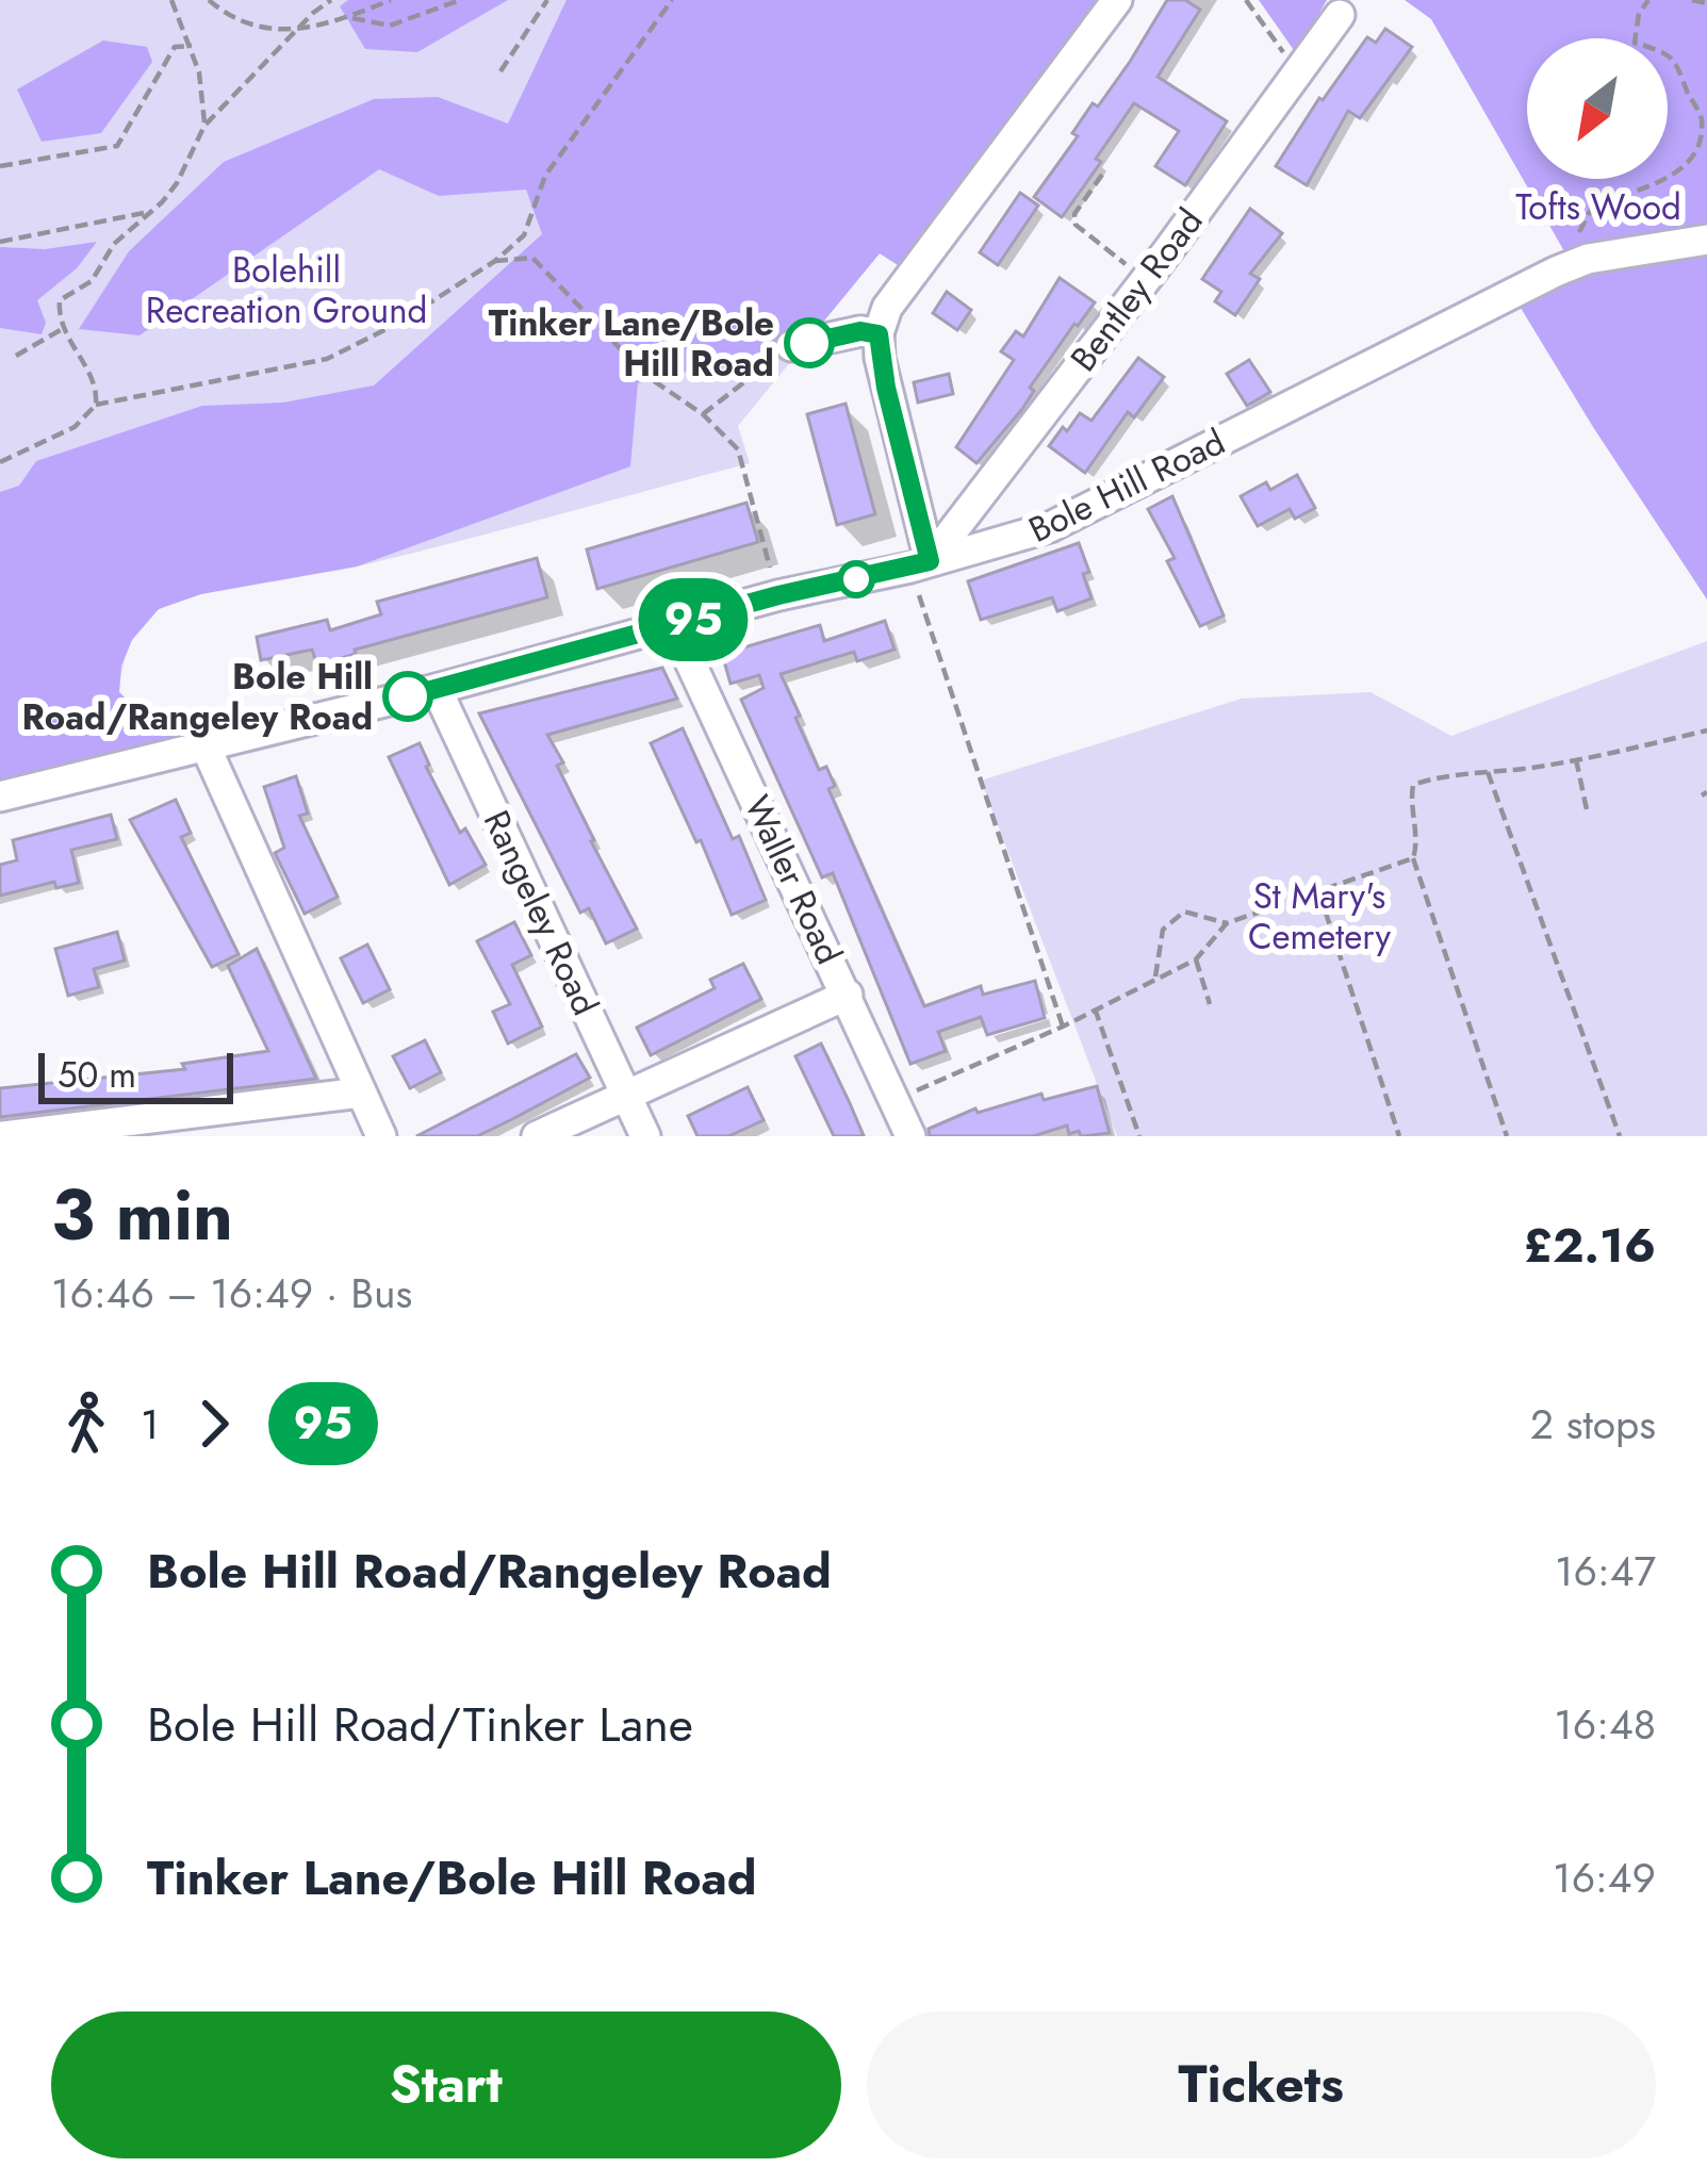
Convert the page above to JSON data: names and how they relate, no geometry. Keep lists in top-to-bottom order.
{
  "streets": {
    "street": [
      "Bentley Road",
      "Bole Hill Road",
      "Waller Road",
      "Rangeley Road"
    ]
  },
  "crossings": [
    ["Bentley Road", "Bole Hill Road"],
    ["Bole Hill Road", "Waller Road"],
    ["Bole Hill Road", "Rangeley Road"]
  ],
  "parks": ["Tofts Wood", "Bolehill Recreation Ground", "St Mary's Cemetery"],
  "places": ["Tinker Lane/Bole Hill Road", "Bole Hill Road/Rangeley Road"],
  "lines": ["bus line 95"],
  "scale_bar": "50 m",
  "north": "bottom left",
  "page": {
    "on_map": "95",
    "scale": "50 m",
    "heading": ["3 min", "16:46 – 16:49 · Bus", "£2.16"],
    "legs": ["1", "95", "2 stops"],
    "list": [
      {
        "name": "Bole Hill Road/Rangeley Road",
        "value": "16:47"
      },
      {
        "name": "Bole Hill Road/Tinker Lane",
        "value": "16:48"
      },
      {
        "name": "Tinker Lane/Bole Hill Road",
        "value": "16:49"
      }
    ],
    "buttons": ["Start", "Tickets"]
  }
}
